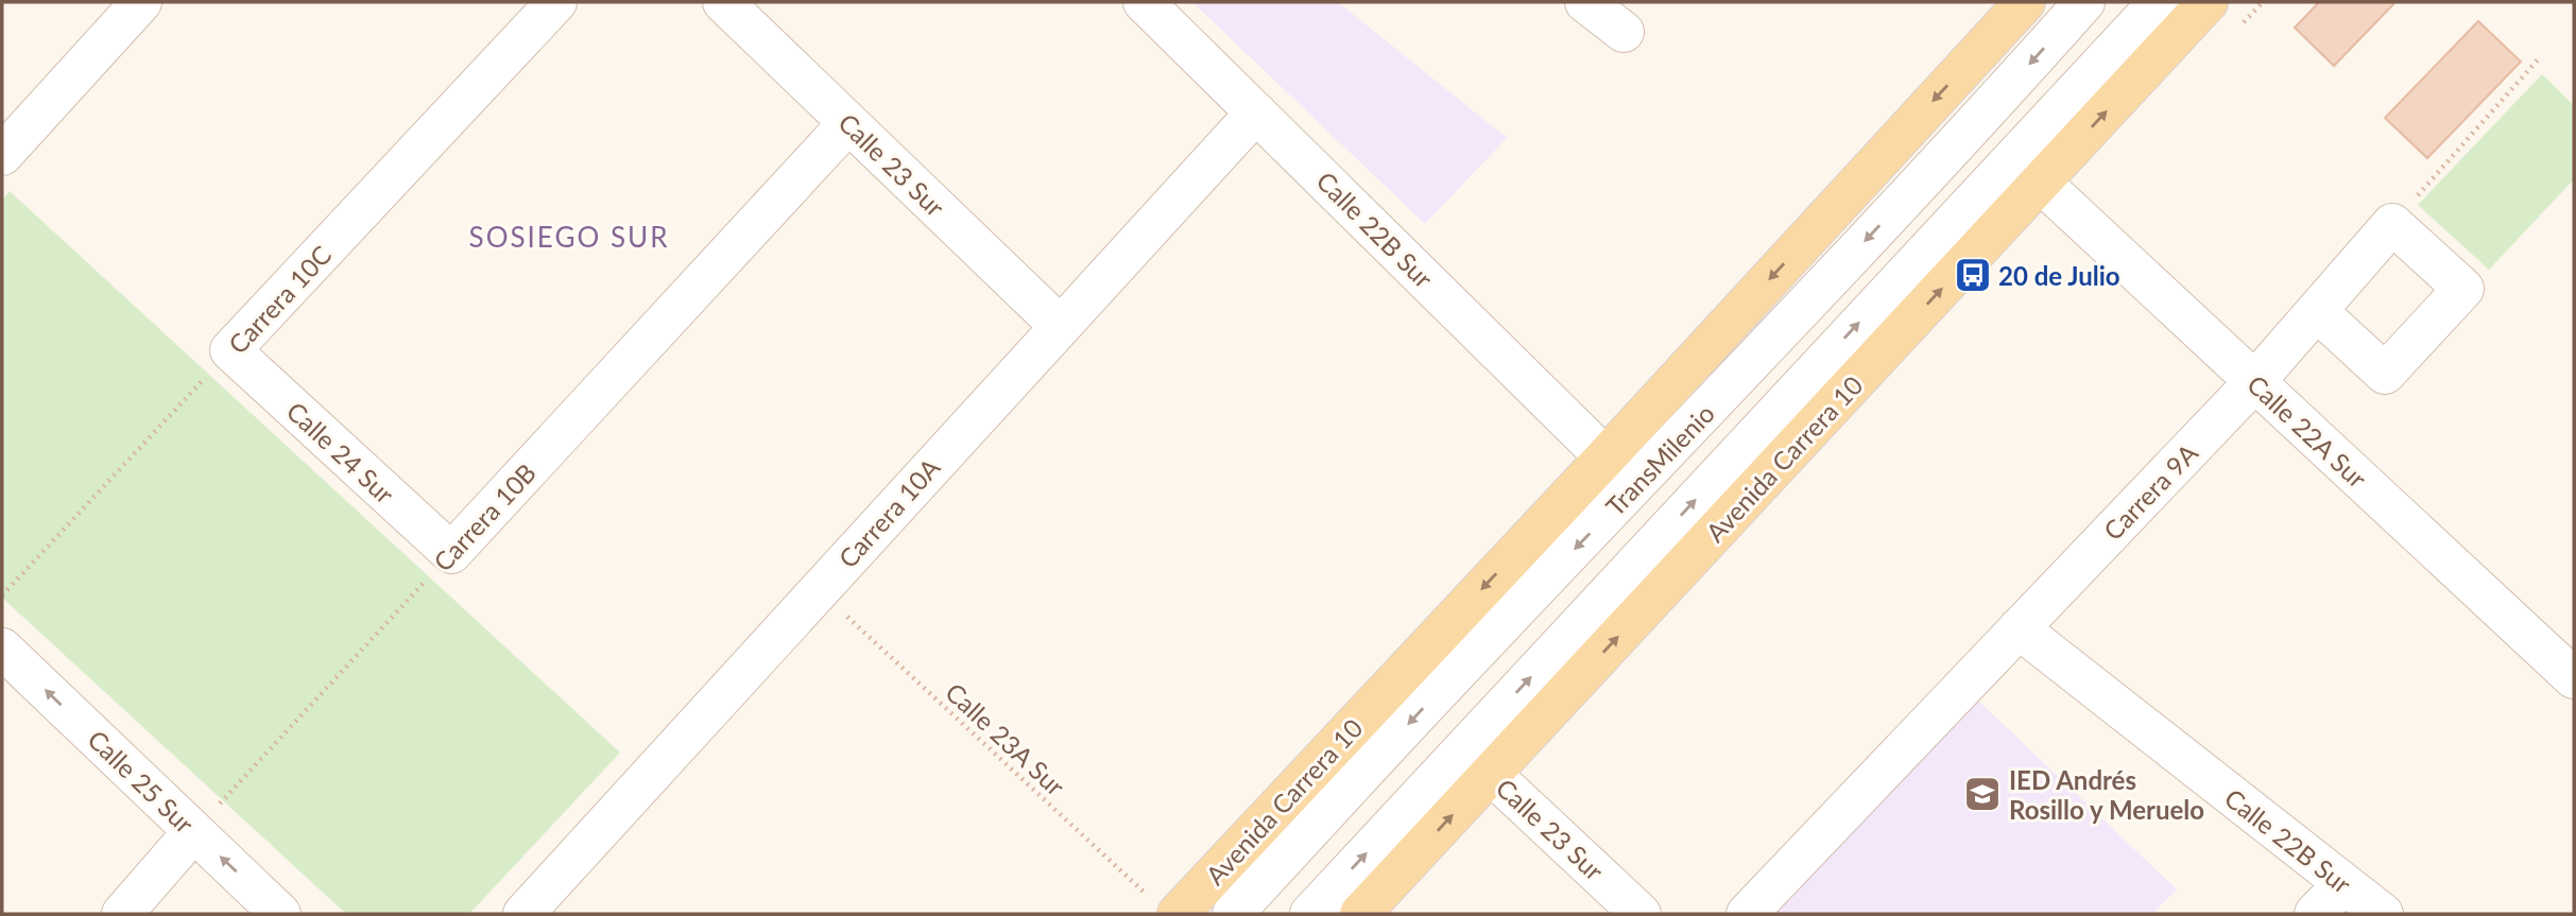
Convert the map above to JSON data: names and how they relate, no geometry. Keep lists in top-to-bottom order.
{
  "streets": {
    "main road": ["Avenida Carrera 10"],
    "street": [
      "Calle 23 Sur",
      "Calle 22B Sur",
      "Carrera 10C",
      "Calle 22A Sur",
      "Calle 24 Sur",
      "TransMilenio",
      "Carrera 9A",
      "Carrera 10A",
      "Carrera 10B",
      "Calle 25 Sur"
    ],
    "path": ["Calle 23A Sur"]
  },
  "crossings": [
    ["Calle 23 Sur", "Avenida Carrera 10"],
    ["Calle 23 Sur", "Carrera 10A"],
    ["Calle 23 Sur", "Carrera 10B"],
    ["Calle 22B Sur", "Avenida Carrera 10"],
    ["Calle 22B Sur", "Carrera 9A"],
    ["Calle 22B Sur", "Carrera 10A"],
    ["Carrera 10C", "Calle 24 Sur"],
    ["Calle 22A Sur", "Avenida Carrera 10"],
    ["Calle 22A Sur", "Carrera 9A"],
    ["Calle 24 Sur", "Carrera 10B"],
    ["Avenida Carrera 10", "Calle 23A Sur"],
    ["Carrera 10A", "Calle 23A Sur"],
    ["Carrera 10B", "Calle 25 Sur"]
  ],
  "one_way": ["Calle 25 Sur"],
  "districts": ["SOSIEGO SUR"],
  "places": {
    "bus stop": ["20 de Julio"],
    "school or university": ["IED Andrés Rosillo y Meruelo"]
  }
}
